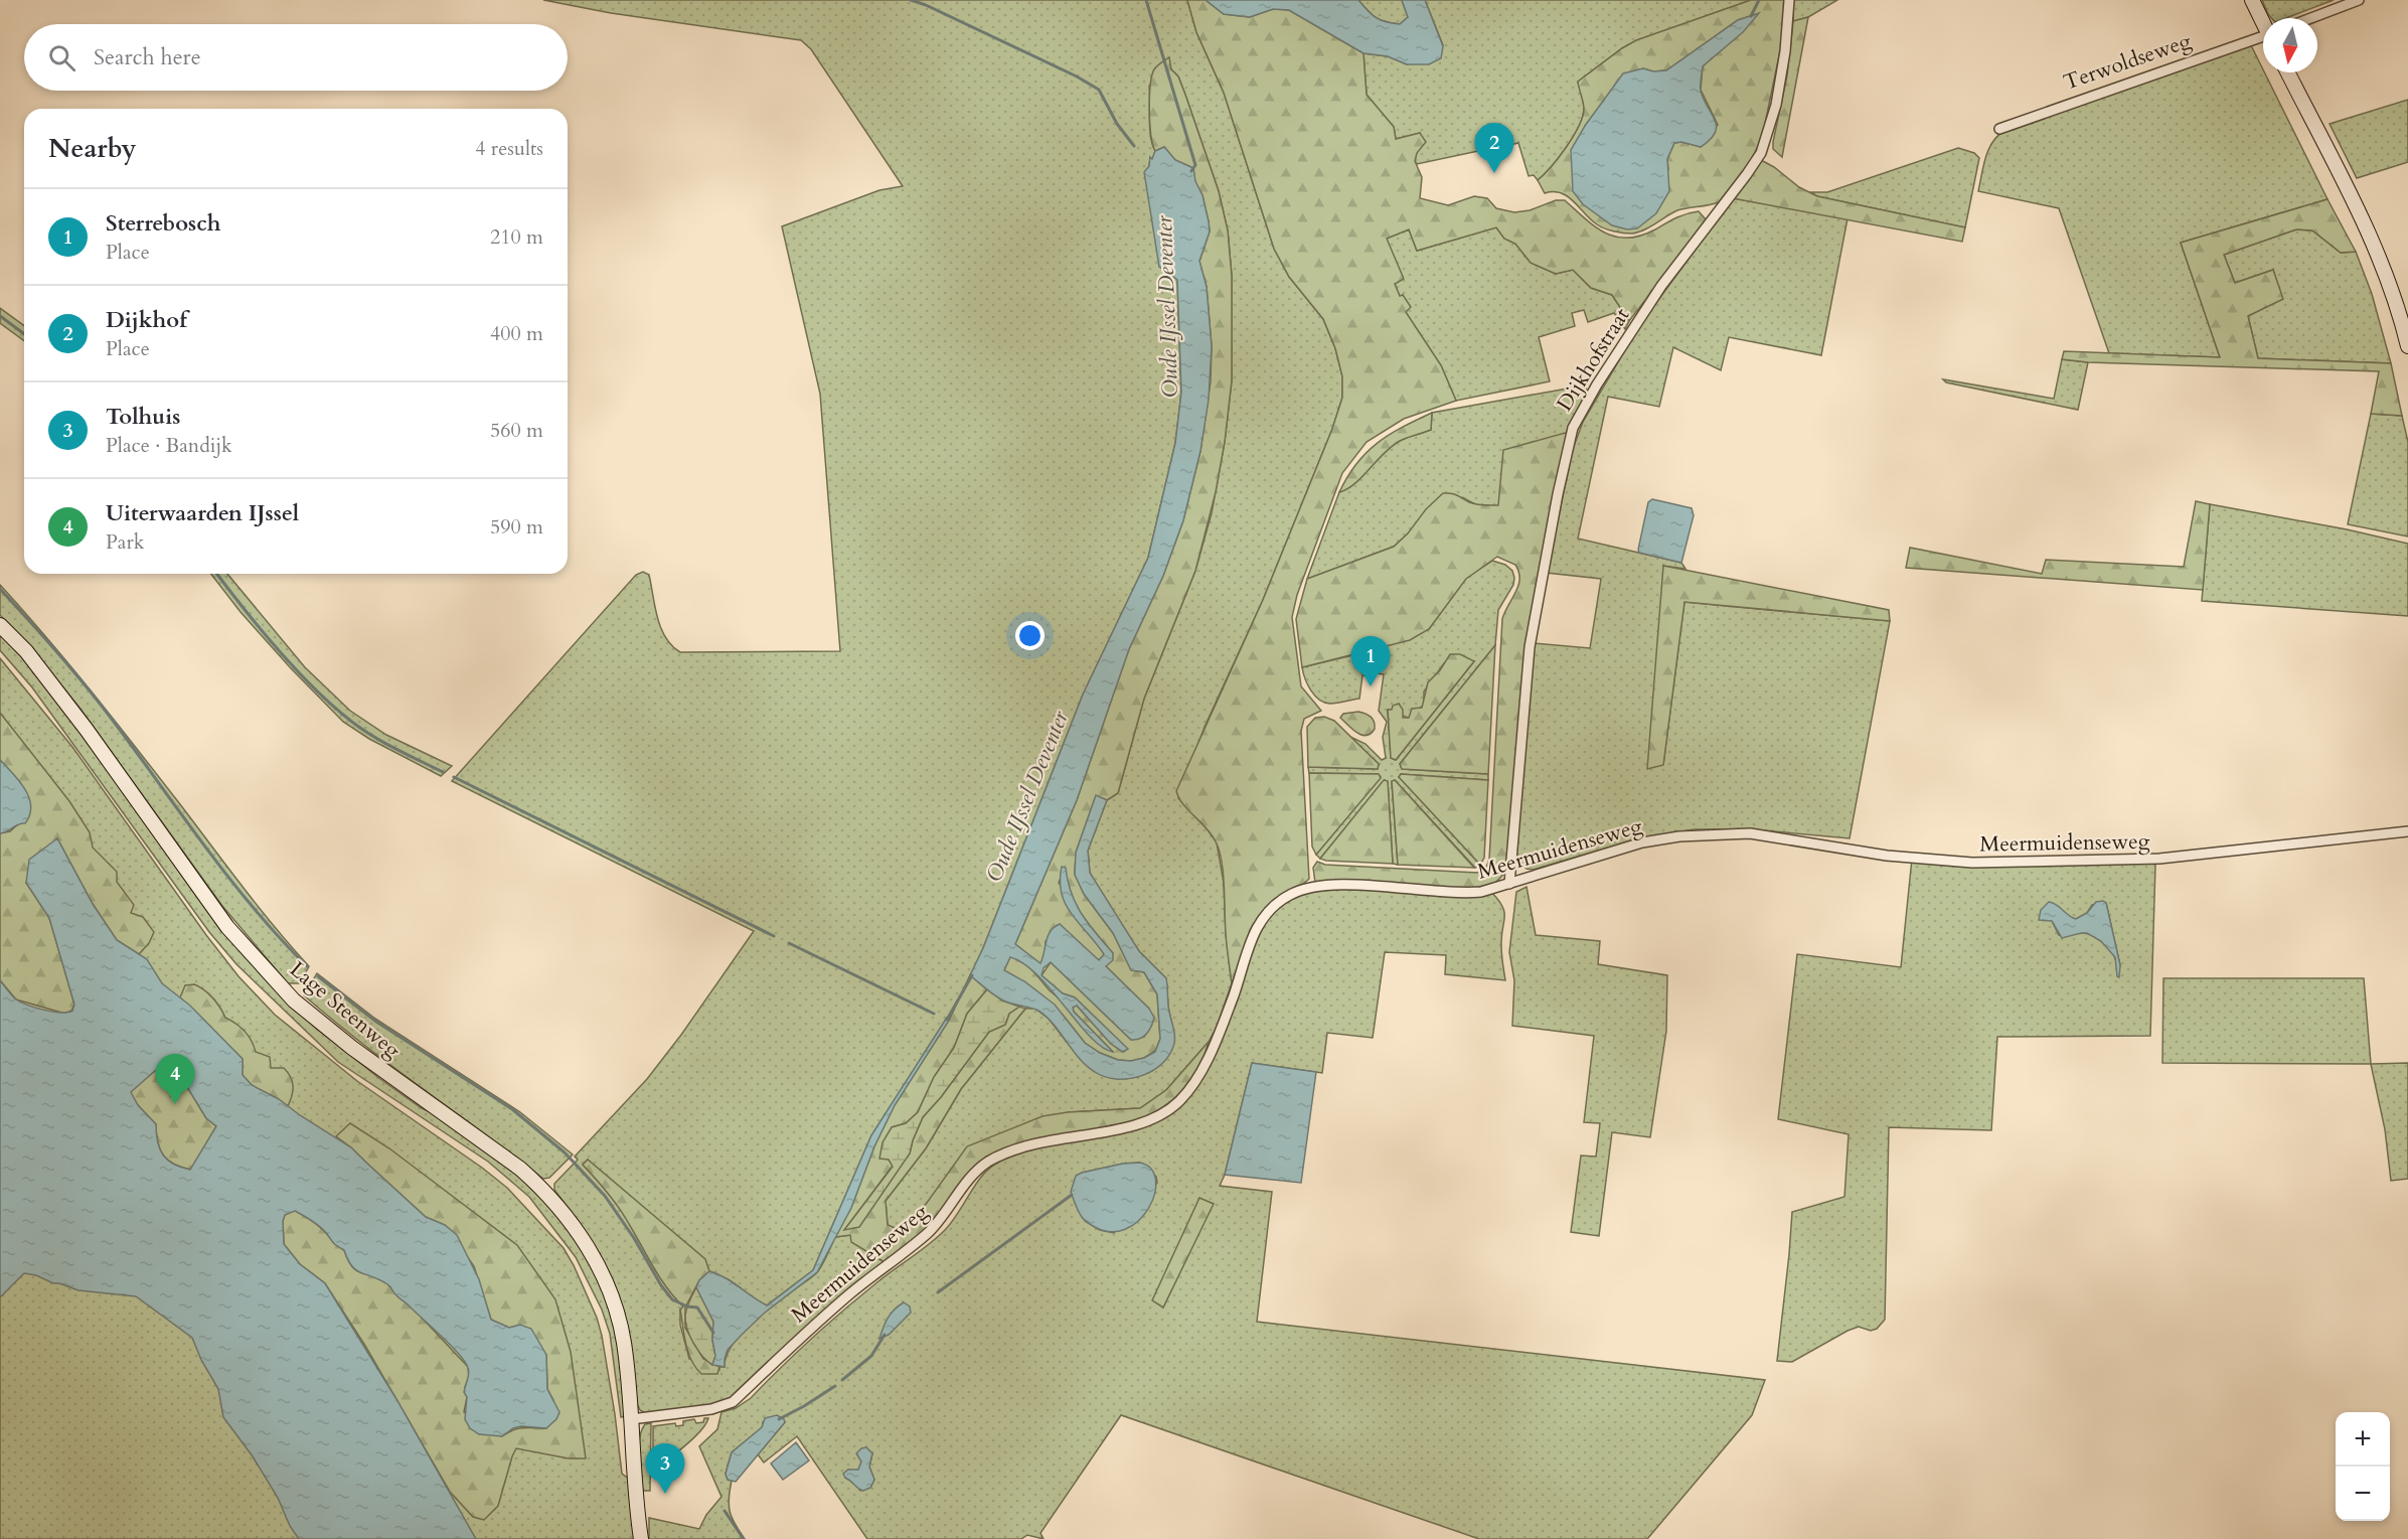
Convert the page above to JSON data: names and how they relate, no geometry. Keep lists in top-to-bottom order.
{
  "streets": {
    "street": [
      "Terwoldseweg",
      "Dijkhofstraat",
      "Meermuidenseweg",
      "Lage Steenweg"
    ]
  },
  "crossings": [
    ["Dijkhofstraat", "Meermuidenseweg"],
    ["Meermuidenseweg", "Lage Steenweg"]
  ],
  "water": ["Oude IJssel Deventer"],
  "north": "bottom",
  "page": {
    "search": "Search here",
    "heading": ["Nearby", "4 results"],
    "pins": [
      "2",
      "1",
      "4",
      "3"
    ],
    "list": [
      {
        "mark": "1",
        "name": "Sterrebosch",
        "note": "Place",
        "value": "210 m"
      },
      {
        "mark": "2",
        "name": "Dijkhof",
        "note": "Place",
        "value": "400 m"
      },
      {
        "mark": "3",
        "name": "Tolhuis",
        "note": "Place · Bandijk",
        "value": "560 m"
      },
      {
        "mark": "4",
        "name": "Uiterwaarden IJssel",
        "note": "Park",
        "value": "590 m"
      }
    ],
    "map_buttons": ["+", "−"]
  }
}
